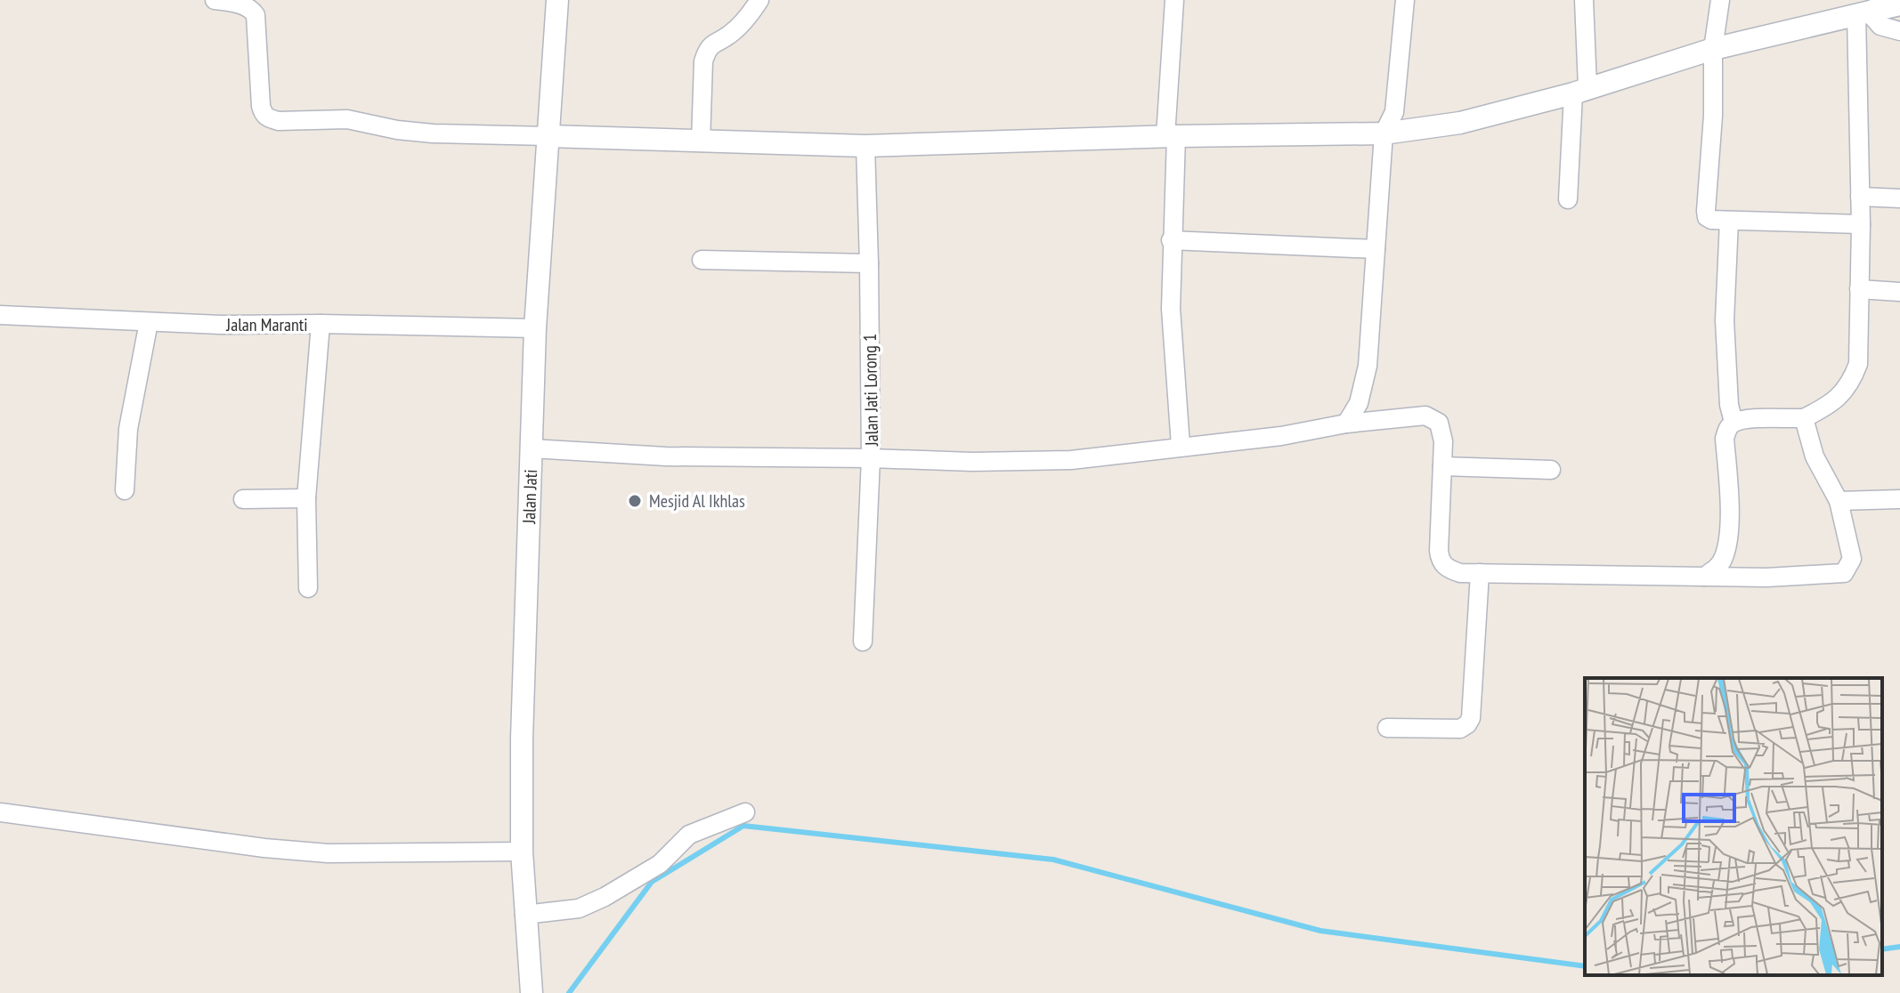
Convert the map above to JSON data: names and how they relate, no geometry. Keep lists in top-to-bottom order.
{
  "streets": {
    "street": ["Jalan Maranti", "Jalan Jati Lorong 1", "Jalan Jati"]
  },
  "crossings": [
    ["Jalan Maranti", "Jalan Jati"],
    ["Jalan Jati Lorong 1", "Jalan Jati"]
  ],
  "places": ["Mesjid Al Ikhlas"]
}
